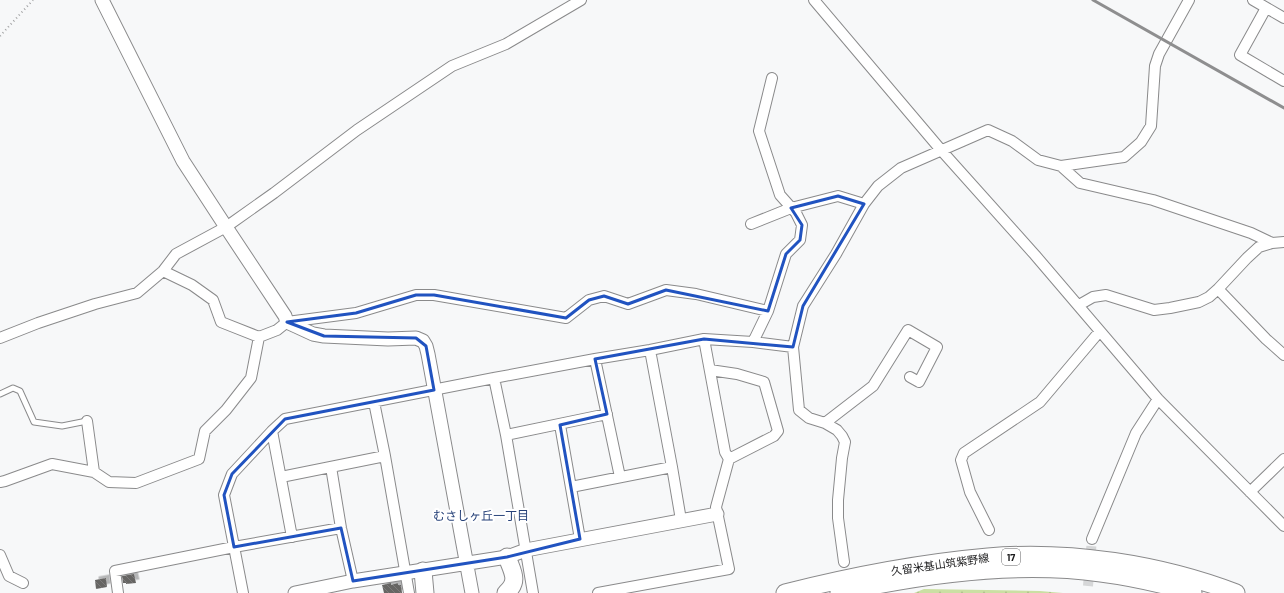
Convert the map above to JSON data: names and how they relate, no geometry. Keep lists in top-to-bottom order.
{
  "streets": {
    "main road": ["17", "久留米基山筑紫野線"]
  },
  "districts": ["むさしヶ丘一丁目"]
}
